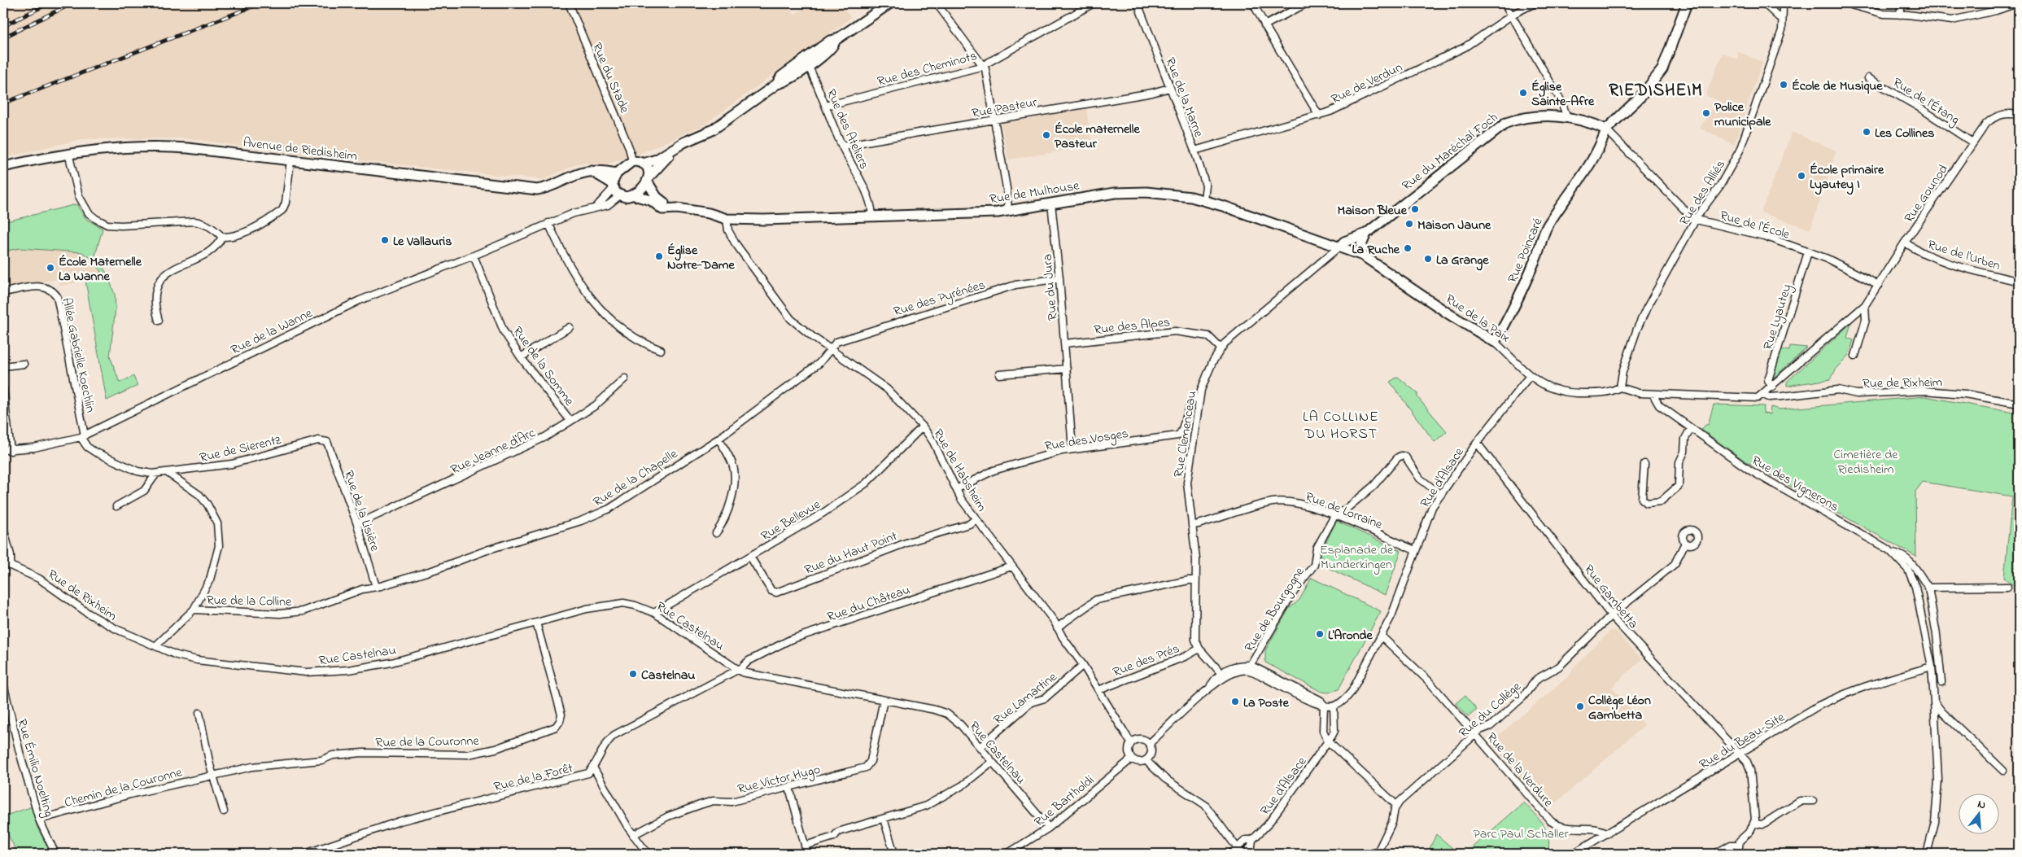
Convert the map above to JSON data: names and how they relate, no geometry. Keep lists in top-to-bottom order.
{
  "streets": {
    "street": [
      "Rue des Cheminots",
      "Rue du Stade",
      "Rue de Verdun",
      "Rue de la Marne",
      "Rue de l'Étang",
      "Rue Pasteur",
      "Rue des Ateliers",
      "Avenue de Riedisheim",
      "Rue du Maréchal Foch",
      "Rue de Mulhouse",
      "Rue des Alliés",
      "Rue Gounod",
      "Rue de l'École",
      "Rue Poincaré",
      "Rue de l'Urben",
      "Rue du Jura",
      "Rue des Pyrénées",
      "Rue Lyautey",
      "Rue de la Paix",
      "Rue des Alpes",
      "Rue de la Wanne",
      "Allée Gabrielle Koechlin",
      "Rue de la Somme",
      "Rue de Rixheim",
      "Rue Clemenceau",
      "Rue des Vosges",
      "Rue de Sierentz",
      "Rue Jeanne d'Arc",
      "Rue de Habsheim",
      "Rue de la Chapelle",
      "Rue d'Alsace",
      "Rue des Vignerons",
      "Rue de Lorraine",
      "Rue de la Lisière",
      "Rue Bellevue",
      "Rue du Haut Point",
      "Rue Gambetta",
      "Rue de la Colline",
      "Rue du Château",
      "Rue de Bourgogne",
      "Rue Castelnau",
      "Rue des Prés",
      "Rue Lamartine",
      "Rue du Collège",
      "Rue du Beau-Site",
      "Rue de la Couronne",
      "Rue Émilio Noelting",
      "Rue de la Verdure",
      "Rue de la Forêt",
      "Rue Victor Hugo",
      "Chemin de la Couronne",
      "Rue Bartholdi"
    ]
  },
  "crossings": [
    ["Rue des Cheminots", "Rue des Ateliers"],
    ["Rue du Stade", "Avenue de Riedisheim"],
    ["Rue du Stade", "Rue de Mulhouse"],
    ["Rue de Verdun", "Rue de la Marne"],
    ["Rue de la Marne", "Rue Pasteur"],
    ["Rue de la Marne", "Rue de Mulhouse"],
    ["Rue de l'Étang", "Rue Gounod"],
    ["Rue Pasteur", "Rue des Ateliers"],
    ["Rue des Ateliers", "Rue de Mulhouse"],
    ["Avenue de Riedisheim", "Rue de Mulhouse"],
    ["Rue du Maréchal Foch", "Rue de Mulhouse"],
    ["Rue du Maréchal Foch", "Rue Poincaré"],
    ["Rue du Maréchal Foch", "Rue de la Paix"],
    ["Rue du Maréchal Foch", "Rue Clemenceau"],
    ["Rue de Mulhouse", "Rue du Jura"],
    ["Rue de Mulhouse", "Rue de la Paix"],
    ["Rue de Mulhouse", "Rue Clemenceau"],
    ["Rue de Mulhouse", "Rue de Habsheim"],
    ["Rue des Alliés", "Rue de l'École"],
    ["Rue des Alliés", "Rue de la Paix"],
    ["Rue Gounod", "Rue de l'École"],
    ["Rue Gounod", "Rue de l'Urben"],
    ["Rue Gounod", "Rue Lyautey"],
    ["Rue Gounod", "Rue de Rixheim"],
    ["Rue de l'École", "Rue Lyautey"],
    ["Rue Poincaré", "Rue de la Paix"],
    ["Rue du Jura", "Rue des Pyrénées"],
    ["Rue du Jura", "Rue des Alpes"],
    ["Rue du Jura", "Rue des Vosges"],
    ["Rue des Pyrénées", "Rue de Habsheim"],
    ["Rue des Pyrénées", "Rue de la Chapelle"],
    ["Rue de la Paix", "Rue Clemenceau"],
    ["Rue de la Paix", "Rue d'Alsace"],
    ["Rue des Alpes", "Rue Clemenceau"],
    ["Rue de la Wanne", "Allée Gabrielle Koechlin"],
    ["Rue de la Wanne", "Rue de la Somme"],
    ["Rue de la Wanne", "Rue de Sierentz"],
    ["Allée Gabrielle Koechlin", "Rue de Sierentz"],
    ["Rue de la Somme", "Rue Jeanne d'Arc"],
    ["Rue de Rixheim", "Rue de la Colline"],
    ["Rue de Rixheim", "Rue Castelnau"],
    ["Rue Clemenceau", "Rue des Vosges"],
    ["Rue Clemenceau", "Rue de Lorraine"],
    ["Rue Clemenceau", "Rue des Prés"],
    ["Rue des Vosges", "Rue de Habsheim"],
    ["Rue de Sierentz", "Rue de la Lisière"],
    ["Rue Jeanne d'Arc", "Rue de la Lisière"],
    ["Rue de Habsheim", "Rue de la Chapelle"],
    ["Rue de Habsheim", "Rue Bellevue"],
    ["Rue de Habsheim", "Rue du Haut Point"],
    ["Rue de Habsheim", "Rue du Château"],
    ["Rue de Habsheim", "Rue des Prés"],
    ["Rue de Habsheim", "Rue Lamartine"],
    ["Rue de Habsheim", "Rue Bartholdi"],
    ["Rue de la Chapelle", "Rue de la Lisière"],
    ["Rue de la Chapelle", "Rue de la Colline"],
    ["Rue d'Alsace", "Rue de Lorraine"],
    ["Rue d'Alsace", "Rue Gambetta"],
    ["Rue d'Alsace", "Rue de Bourgogne"],
    ["Rue d'Alsace", "Rue de la Verdure"],
    ["Rue des Vignerons", "Rue du Beau-Site"],
    ["Rue de Lorraine", "Rue de Bourgogne"],
    ["Rue de la Lisière", "Rue de la Colline"],
    ["Rue Bellevue", "Rue du Haut Point"],
    ["Rue Bellevue", "Rue Castelnau"],
    ["Rue Gambetta", "Rue du Collège"],
    ["Rue Gambetta", "Rue du Beau-Site"],
    ["Rue du Château", "Rue Castelnau"],
    ["Rue Castelnau", "Rue Lamartine"],
    ["Rue Castelnau", "Rue de la Couronne"],
    ["Rue Castelnau", "Rue Victor Hugo"],
    ["Rue Castelnau", "Rue Bartholdi"],
    ["Rue du Collège", "Rue de la Verdure"],
    ["Rue du Beau-Site", "Rue de la Verdure"],
    ["Rue de la Couronne", "Chemin de la Couronne"],
    ["Rue Émilio Noelting", "Chemin de la Couronne"]
  ],
  "districts": ["RIEDISHEIM", "LA COLLINE DU HORST"],
  "parks": ["Cimetière de Riedisheim", "Esplanade de Munderkingen", "Parc Paul Schaller"],
  "places": [
    "École de Musique",
    "Église Sainte-Afre",
    "Police municipale",
    "Les Collines",
    "École maternelle Pasteur",
    "École primaire Lyautey I",
    "Maison Bleue",
    "Maison Jaune",
    "Le Vallauris",
    "La Ruche",
    "Église Notre-Dame",
    "La Grange",
    "École Maternelle La Wanne",
    "L'Aronde",
    "Castelnau",
    "La Poste",
    "Collège Léon Gambetta"
  ],
  "north": "top"
}
